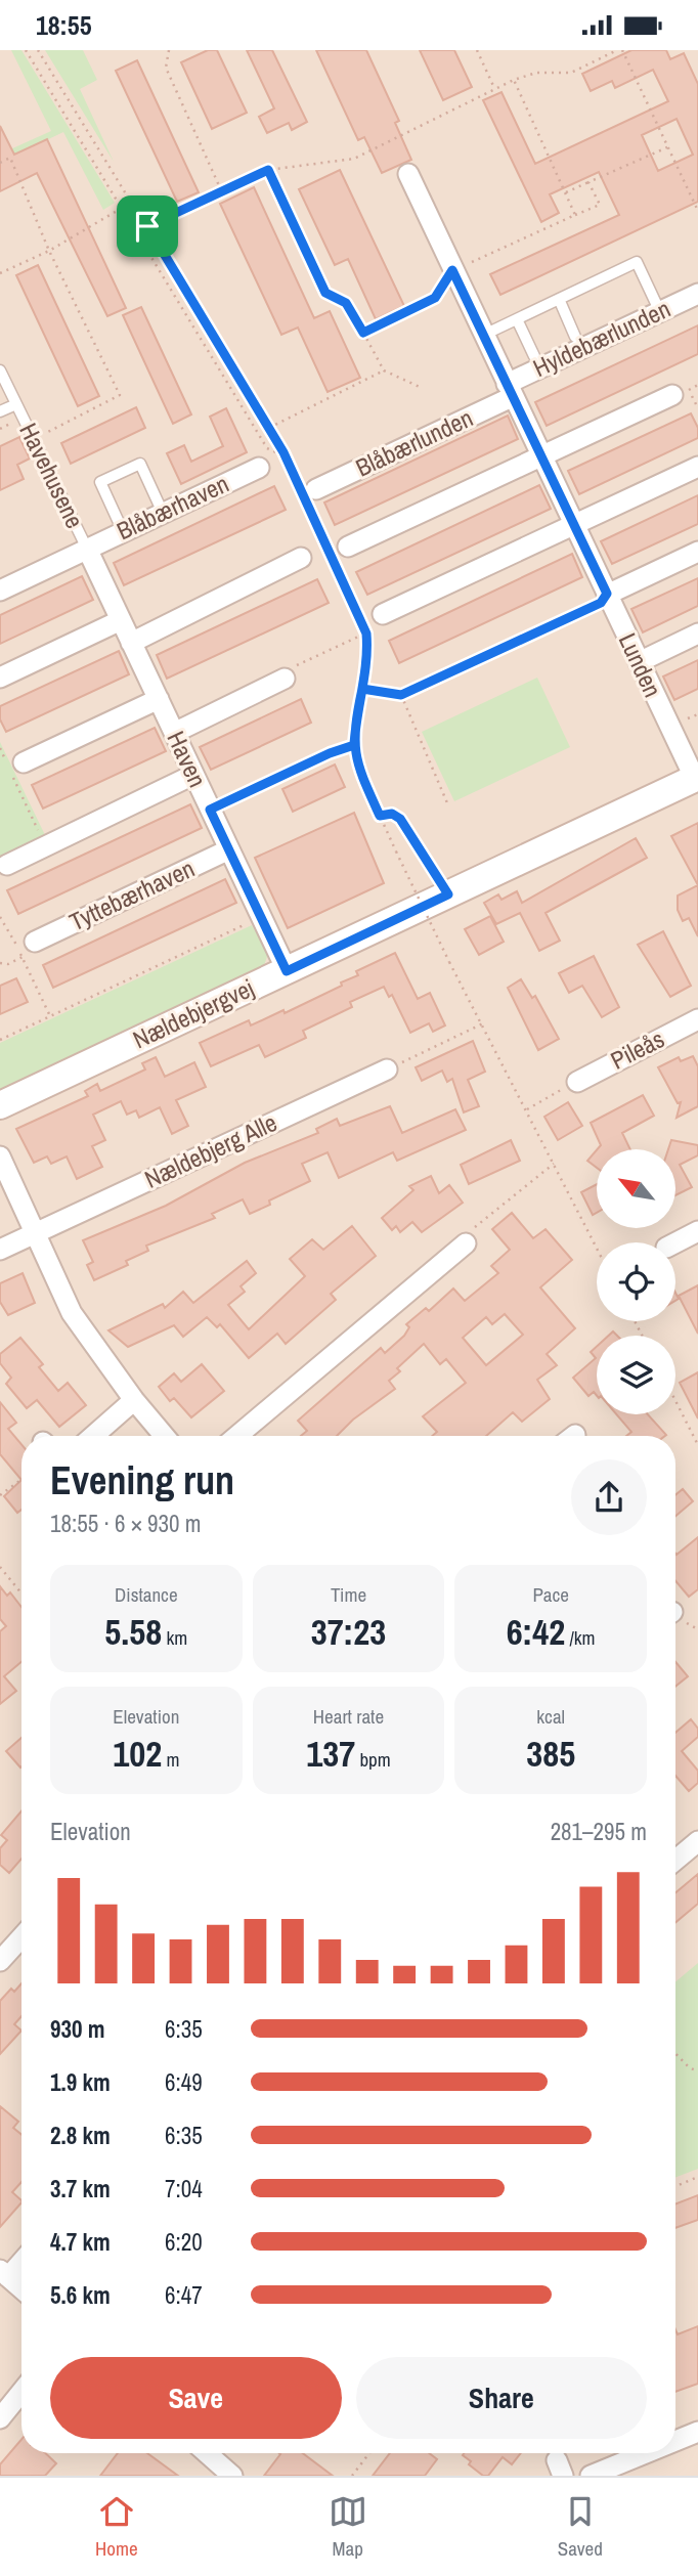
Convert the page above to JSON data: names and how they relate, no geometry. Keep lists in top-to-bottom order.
{
  "streets": {
    "street": [
      "Hyldebærlunden",
      "Blåbærlunden",
      "Blåbærhaven",
      "Lunden",
      "Haven",
      "Tyttebærhaven",
      "Nældebjergvej",
      "Pileås",
      "Nældebjerg Alle"
    ],
    "lane": ["Havehusene"]
  },
  "crossings": [
    ["Hyldebærlunden", "Blåbærlunden"],
    ["Hyldebærlunden", "Lunden"],
    ["Blåbærlunden", "Lunden"],
    ["Havehusene", "Blåbærhaven"],
    ["Havehusene", "Haven"],
    ["Blåbærhaven", "Haven"],
    ["Lunden", "Nældebjergvej"],
    ["Haven", "Tyttebærhaven"],
    ["Haven", "Nældebjergvej"]
  ],
  "north": "top left",
  "page": {
    "status": "18:55",
    "heading": ["Evening run", "18:55 · 6 × 930 m"],
    "stats": [
      ["Distance", "5.58 km"],
      ["Time", "37:23"],
      ["Pace", "6:42 /km"],
      ["Elevation", "102 m"],
      ["Heart rate", "137 bpm"],
      ["kcal", "385"]
    ],
    "chart": ["Elevation", "281–295 m"],
    "list": [
      {
        "name": "930 m",
        "note": "6:35"
      },
      {
        "name": "1.9 km",
        "note": "6:49"
      },
      {
        "name": "2.8 km",
        "note": "6:35"
      },
      {
        "name": "3.7 km",
        "note": "7:04"
      },
      {
        "name": "4.7 km",
        "note": "6:20"
      },
      {
        "name": "5.6 km",
        "note": "6:47"
      }
    ],
    "buttons": ["Save", "Share"],
    "tabs": ["Home", "Map", "Saved"]
  }
}
